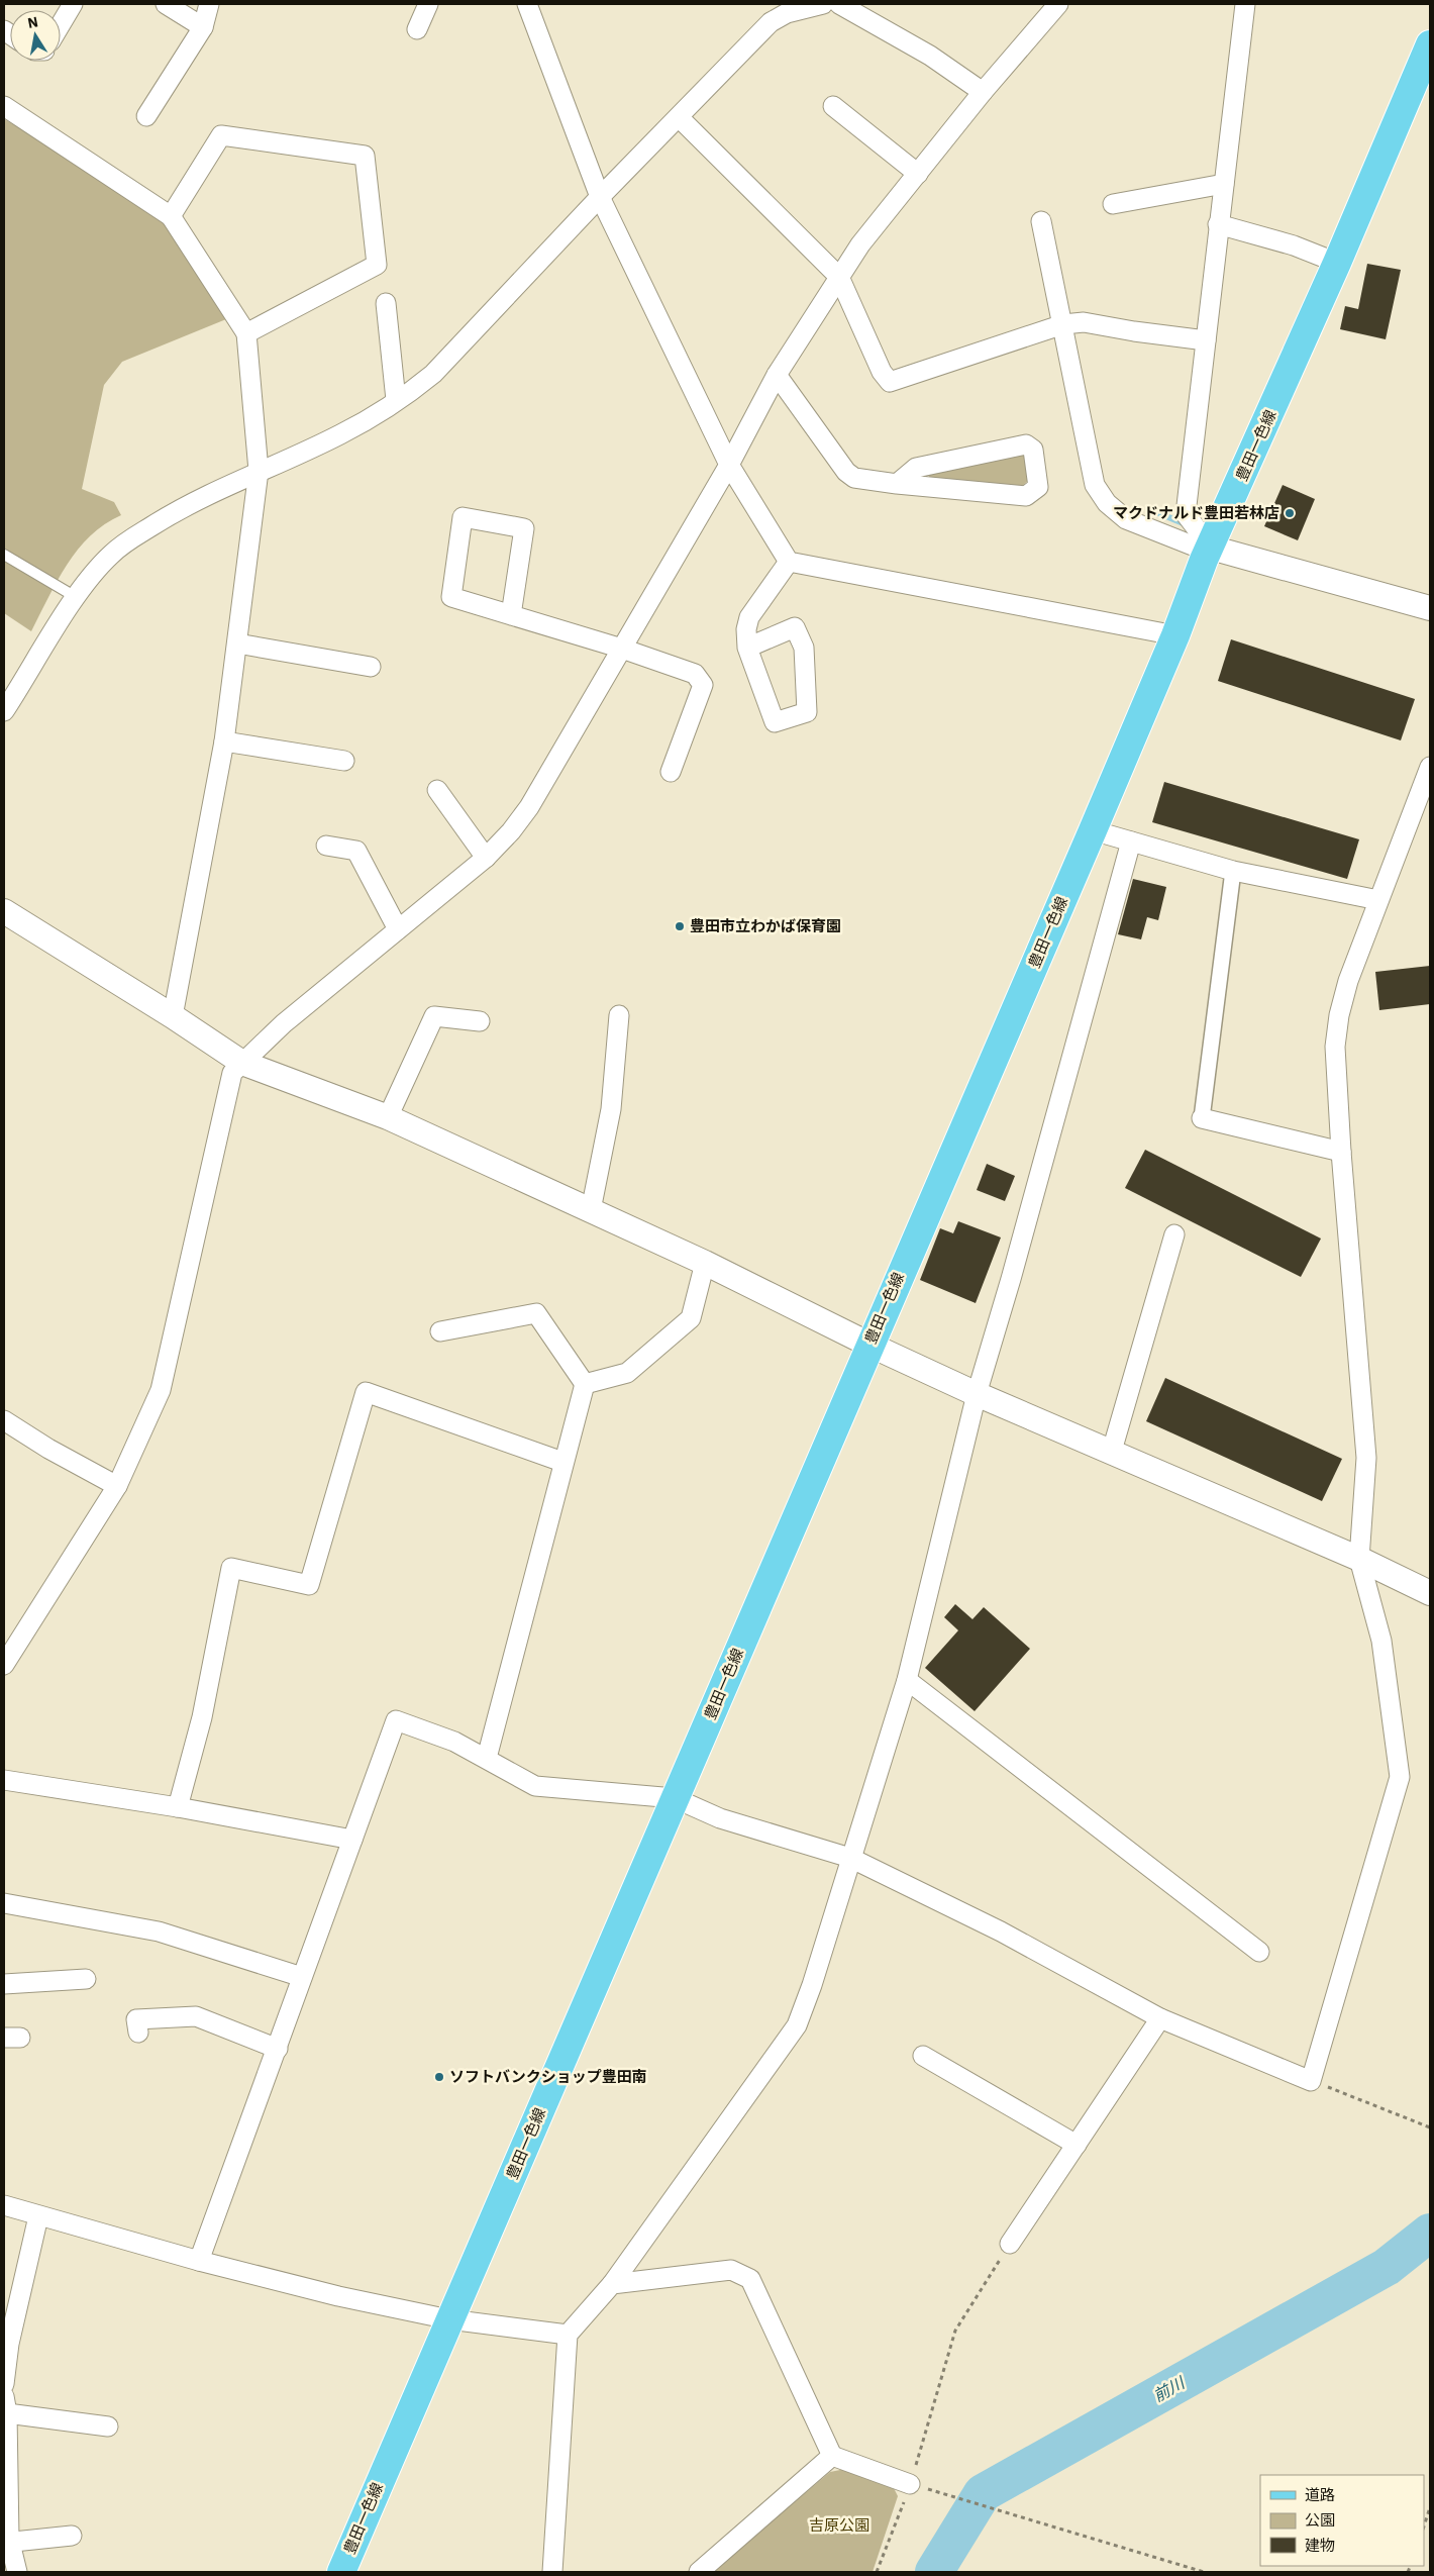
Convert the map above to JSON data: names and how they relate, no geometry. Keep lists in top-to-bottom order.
{
  "streets": {
    "main road": ["豊田一色線"]
  },
  "water": ["前川"],
  "parks": ["吉原公園"],
  "places": ["マクドナルド豊田若林店", "豊田市立わかば保育園", "ソフトバンクショップ豊田南"],
  "legend": ["道路", "公園", "建物"],
  "north": "top"
}
